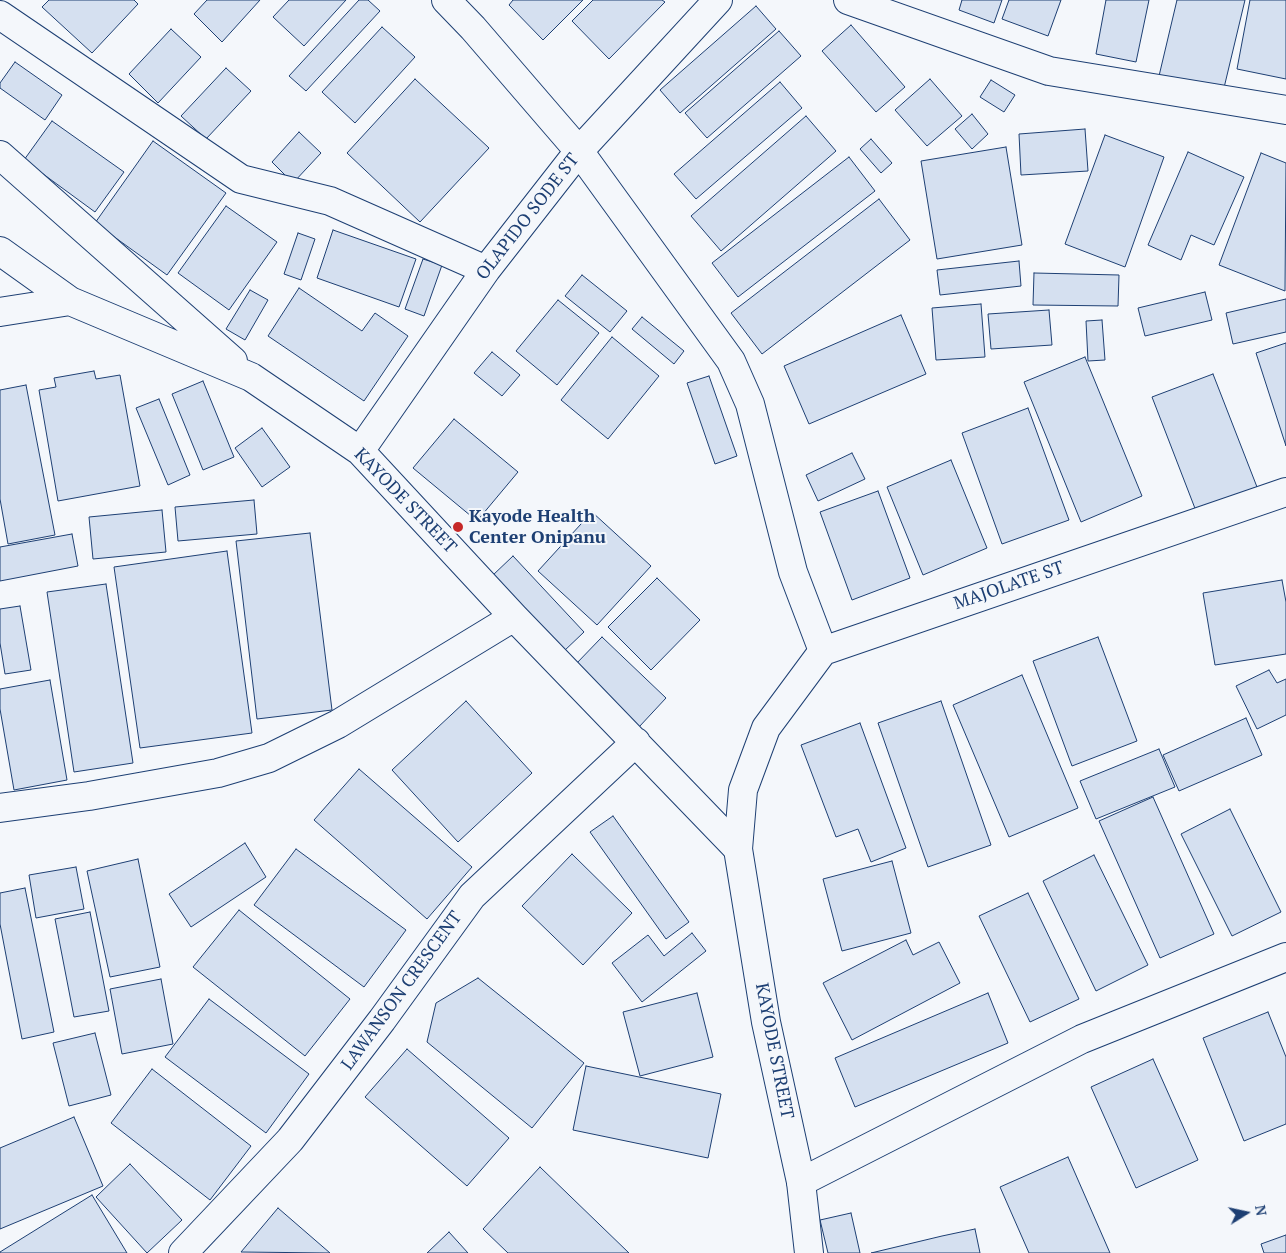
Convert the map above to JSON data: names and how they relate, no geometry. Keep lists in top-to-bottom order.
{
  "streets": {
    "street": [
      "OLAPIDO SODE ST",
      "KAYODE STREET",
      "MAJOLATE ST",
      "LAWANSON CRESCENT"
    ]
  },
  "crossings": [
    ["OLAPIDO SODE ST", "KAYODE STREET"],
    ["KAYODE STREET", "MAJOLATE ST"],
    ["KAYODE STREET", "LAWANSON CRESCENT"]
  ],
  "places": ["Kayode Health Center Onipanu"],
  "north": "right"
}
